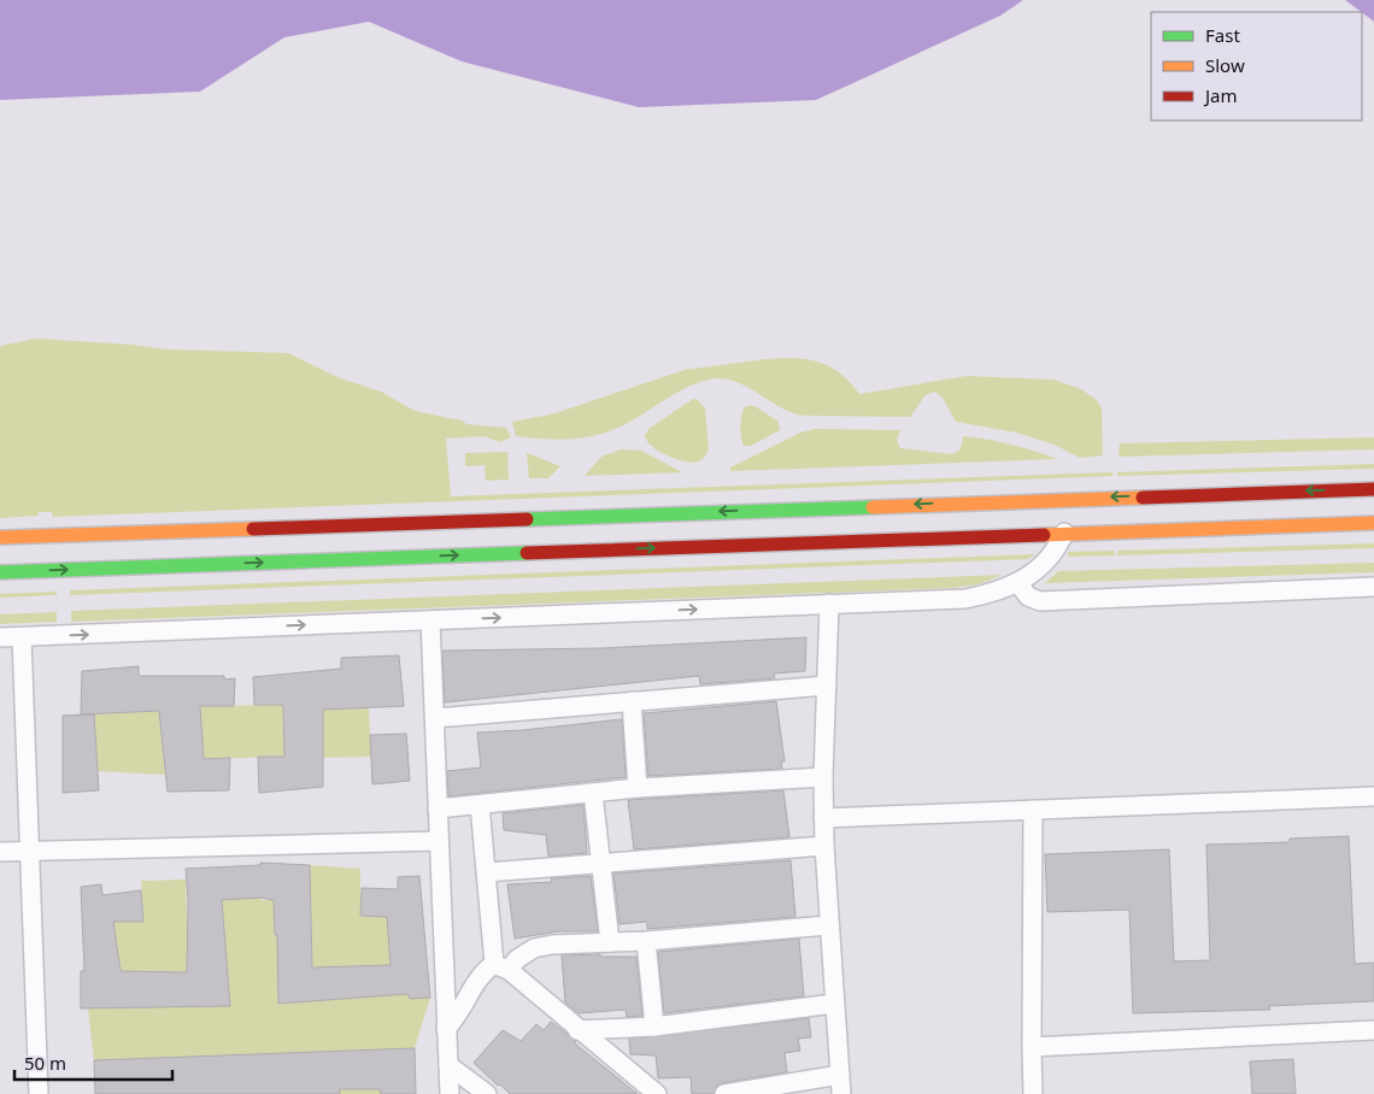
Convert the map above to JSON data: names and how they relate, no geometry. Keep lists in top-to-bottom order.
{
  "legend": ["Fast", "Slow", "Jam"],
  "scale_bar": "50 m"
}
